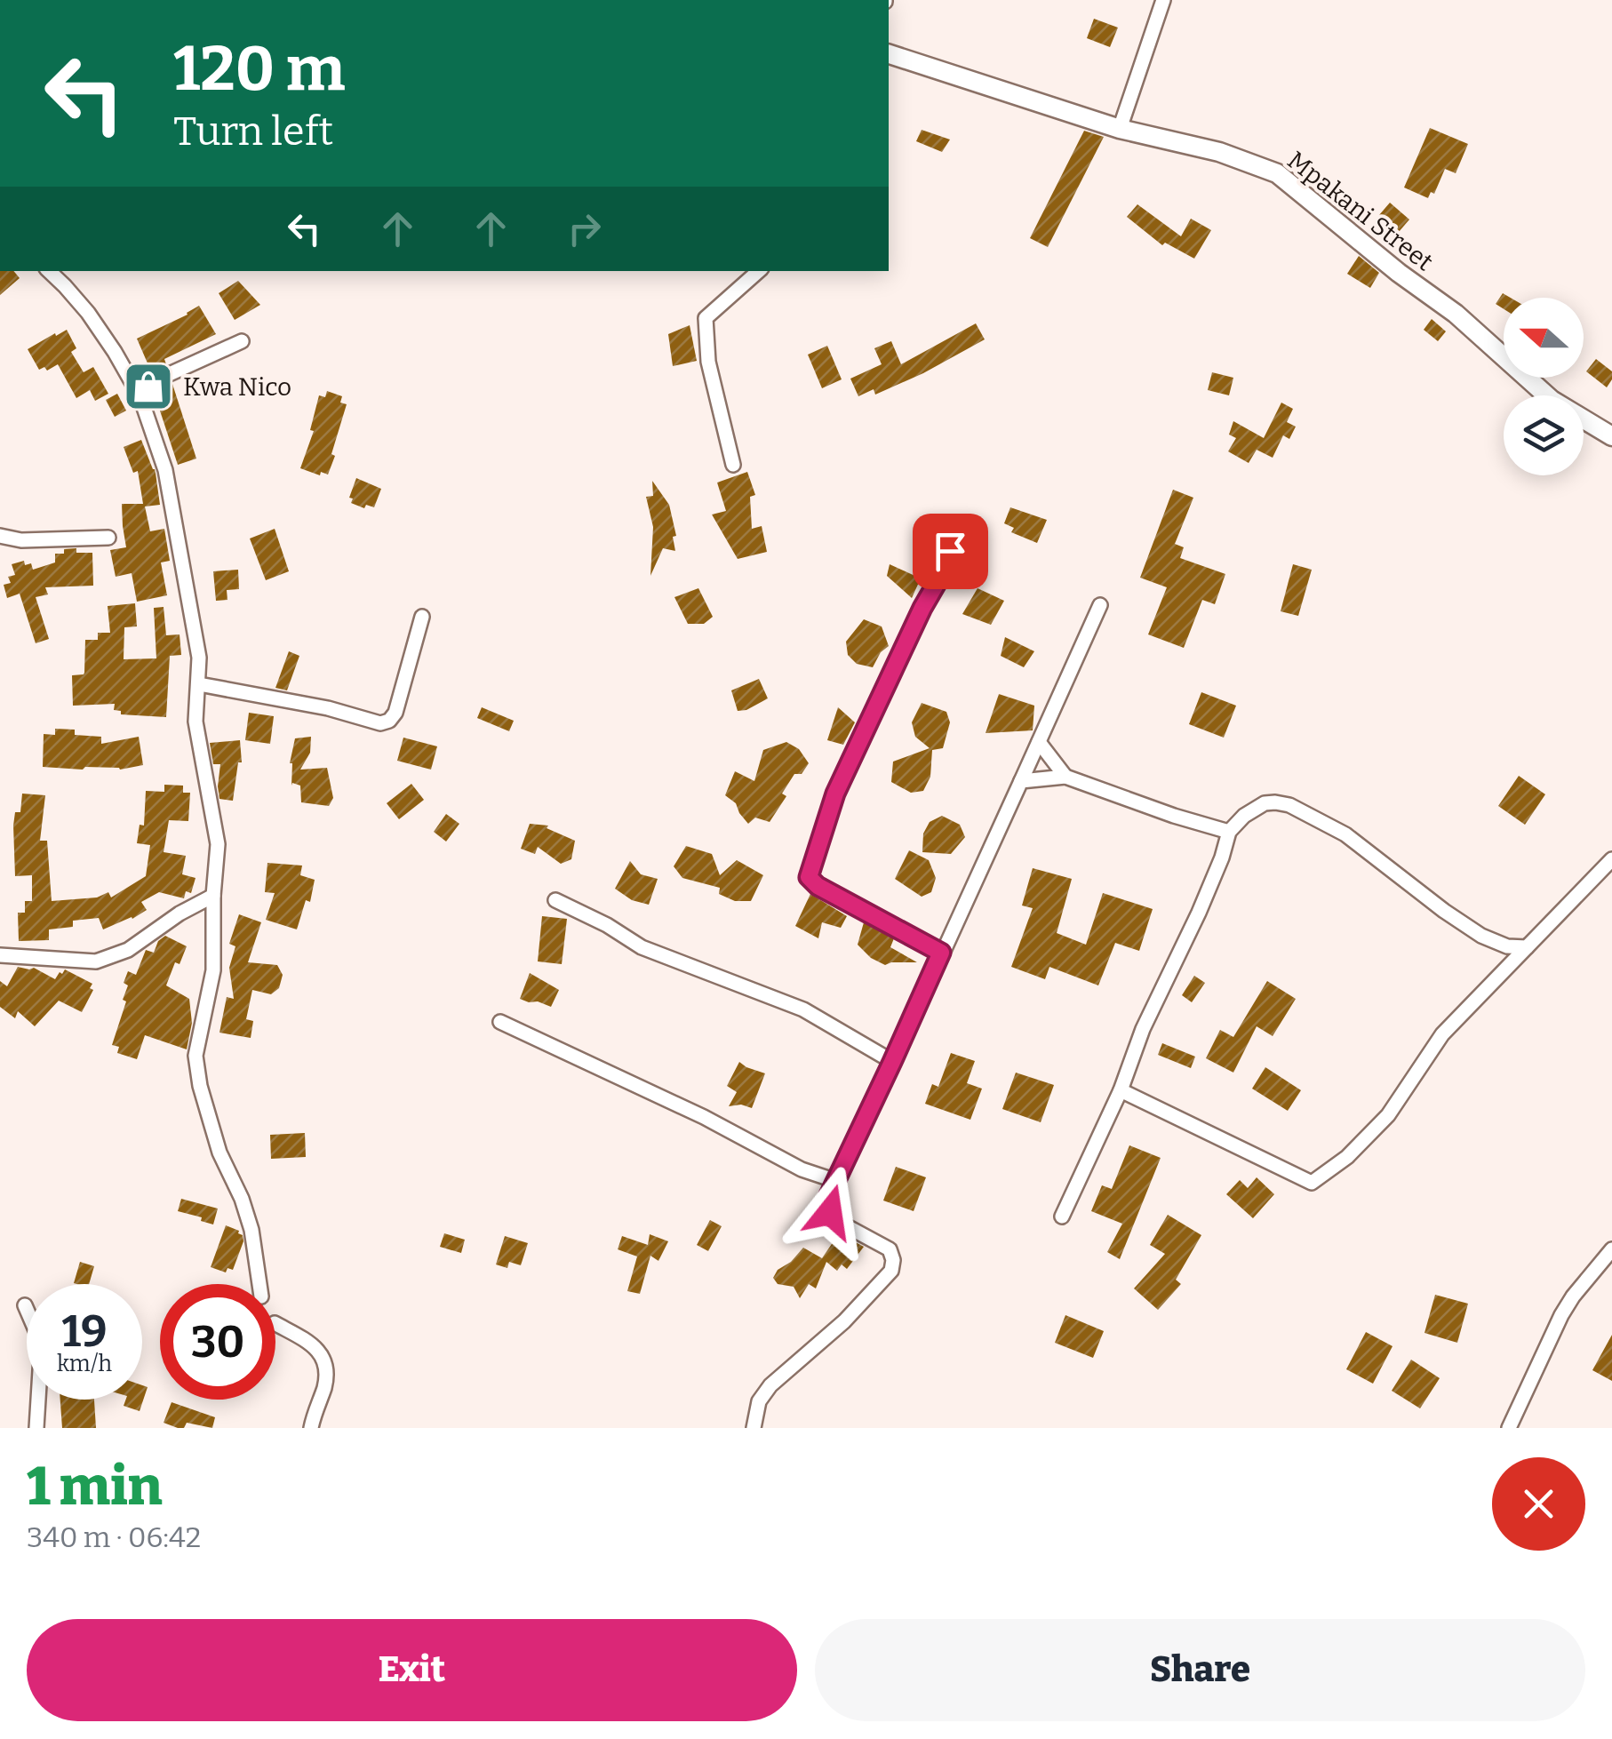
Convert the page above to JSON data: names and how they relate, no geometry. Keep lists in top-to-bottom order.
{
  "streets": {
    "street": ["Mpakani Street"]
  },
  "places": {
    "shop": ["Kwa Nico"]
  },
  "north": "left",
  "page": {
    "turn": ["120 m", "Turn left"],
    "speed": "19 km/h",
    "limit": "30",
    "heading": ["1 min", "340 m · 06:42"],
    "buttons": ["Exit", "Share"]
  }
}
